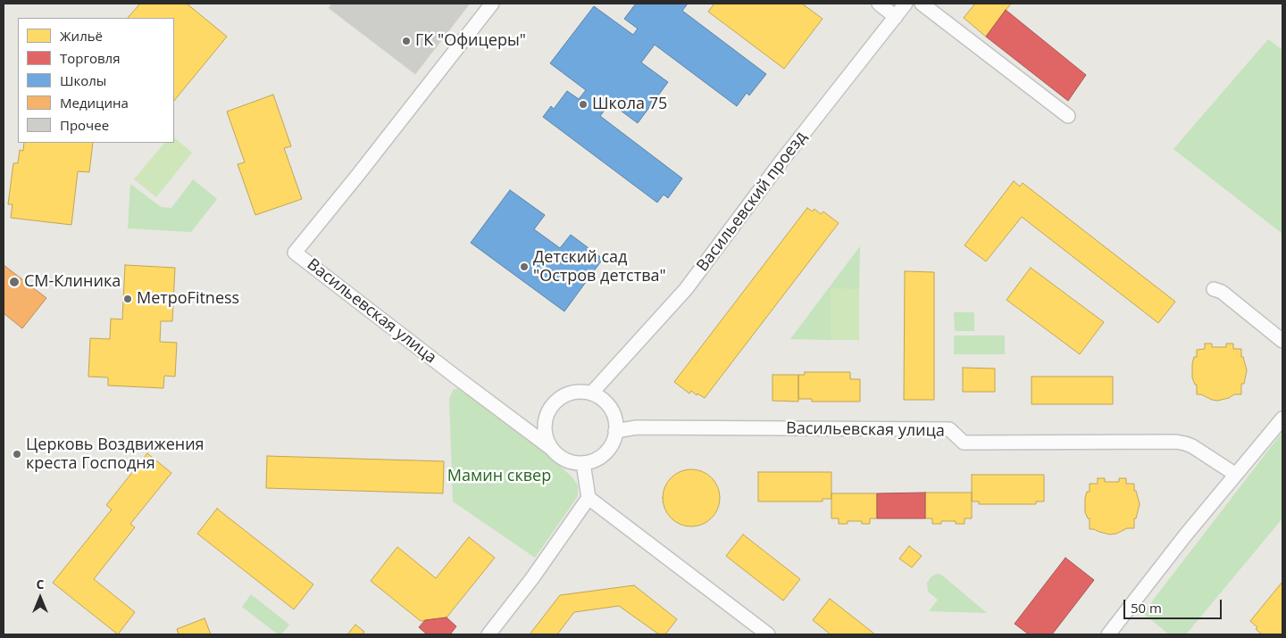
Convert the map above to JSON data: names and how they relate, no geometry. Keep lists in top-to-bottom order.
{
  "streets": {
    "street": ["Васильевский проезд", "Васильевская улица"]
  },
  "crossings": [
    ["Васильевский проезд", "Васильевская улица"]
  ],
  "parks": ["Мамин сквер"],
  "places": [
    "ГК \"Офицеры\"",
    "Школа 75",
    "Детский сад \"Остров детства\"",
    "СМ-Клиника",
    "МетроFitness",
    "Церковь Воздвижения креста Господня"
  ],
  "legend": [
    "Жильё",
    "Торговля",
    "Школы",
    "Медицина",
    "Прочее"
  ],
  "scale_bar": "50 m",
  "north": "top"
}
